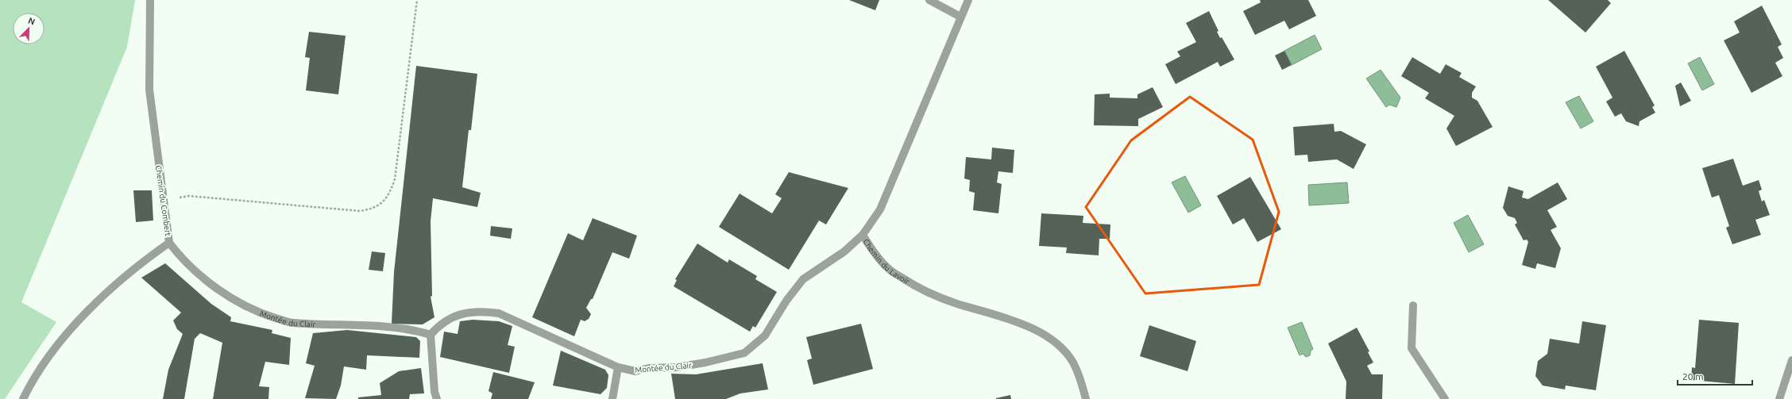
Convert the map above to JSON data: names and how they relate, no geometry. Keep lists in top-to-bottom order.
{
  "streets": {
    "street": ["Chemin du Combert", "Chemin du Lavoir", "Montée du Clair"]
  },
  "crossings": [
    ["Chemin du Combert", "Montée du Clair"],
    ["Chemin du Lavoir", "Montée du Clair"]
  ],
  "scale_bar": "20 m",
  "north": "top right"
}
